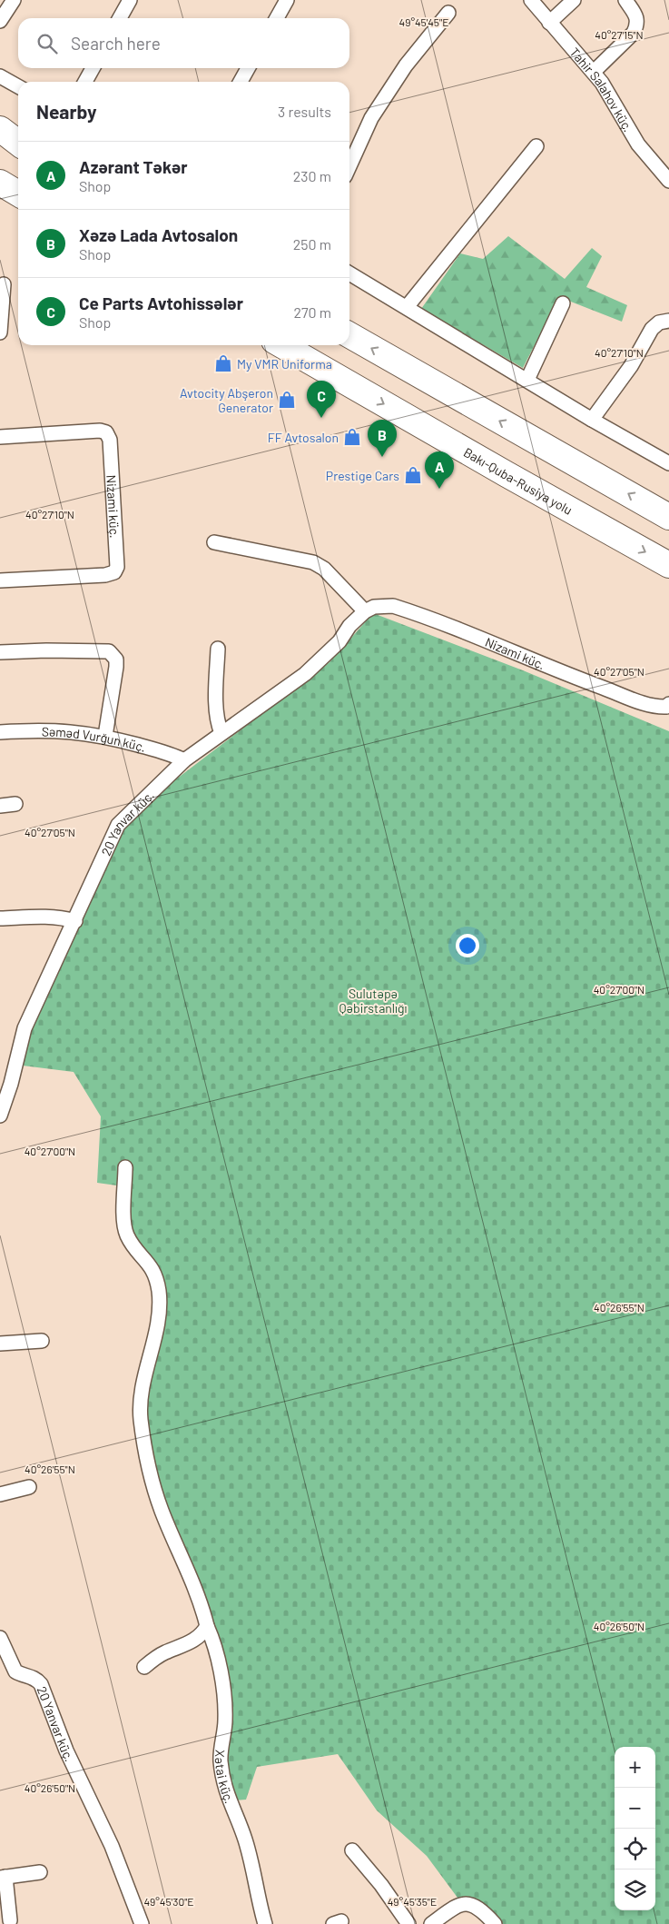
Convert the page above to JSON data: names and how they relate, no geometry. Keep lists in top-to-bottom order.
{
  "streets": {
    "highway": ["Bakı-Quba-Rusiya yolu"],
    "street": [
      "Tahir Salahov küç.",
      "Nizami küç.",
      "Səməd Vurğun küç.",
      "20 Yanvar küç.",
      "Xətai küç."
    ]
  },
  "crossings": [
    ["Nizami küç.", "20 Yanvar küç."],
    ["Səməd Vurğun küç.", "20 Yanvar küç."]
  ],
  "parks": ["Sulutəpə Qəbirstanlığı"],
  "places": {
    "shop": [
      "My VMR Uniforma",
      "Avtocity Abşeron Generator",
      "FF Avtosalon",
      "Prestige Cars"
    ]
  },
  "page": {
    "search": "Search here",
    "heading": ["Nearby", "3 results"],
    "list": [
      {
        "mark": "A",
        "name": "Azərant Təkər",
        "note": "Shop",
        "value": "230 m"
      },
      {
        "mark": "B",
        "name": "Xəzə Lada Avtosalon",
        "note": "Shop",
        "value": "250 m"
      },
      {
        "mark": "C",
        "name": "Ce Parts Avtohissələr",
        "note": "Shop",
        "value": "270 m"
      }
    ],
    "pins": ["C", "B", "A"],
    "map_buttons": ["+", "−"]
  },
  "coordinates": [
    "49°45'45\"E",
    "40°27'15\"N",
    "40°27'10\"N",
    "40°27'05\"N",
    "40°27'00\"N",
    "40°26'55\"N",
    "40°26'50\"N",
    "49°45'30\"E",
    "49°45'35\"E"
  ]
}
